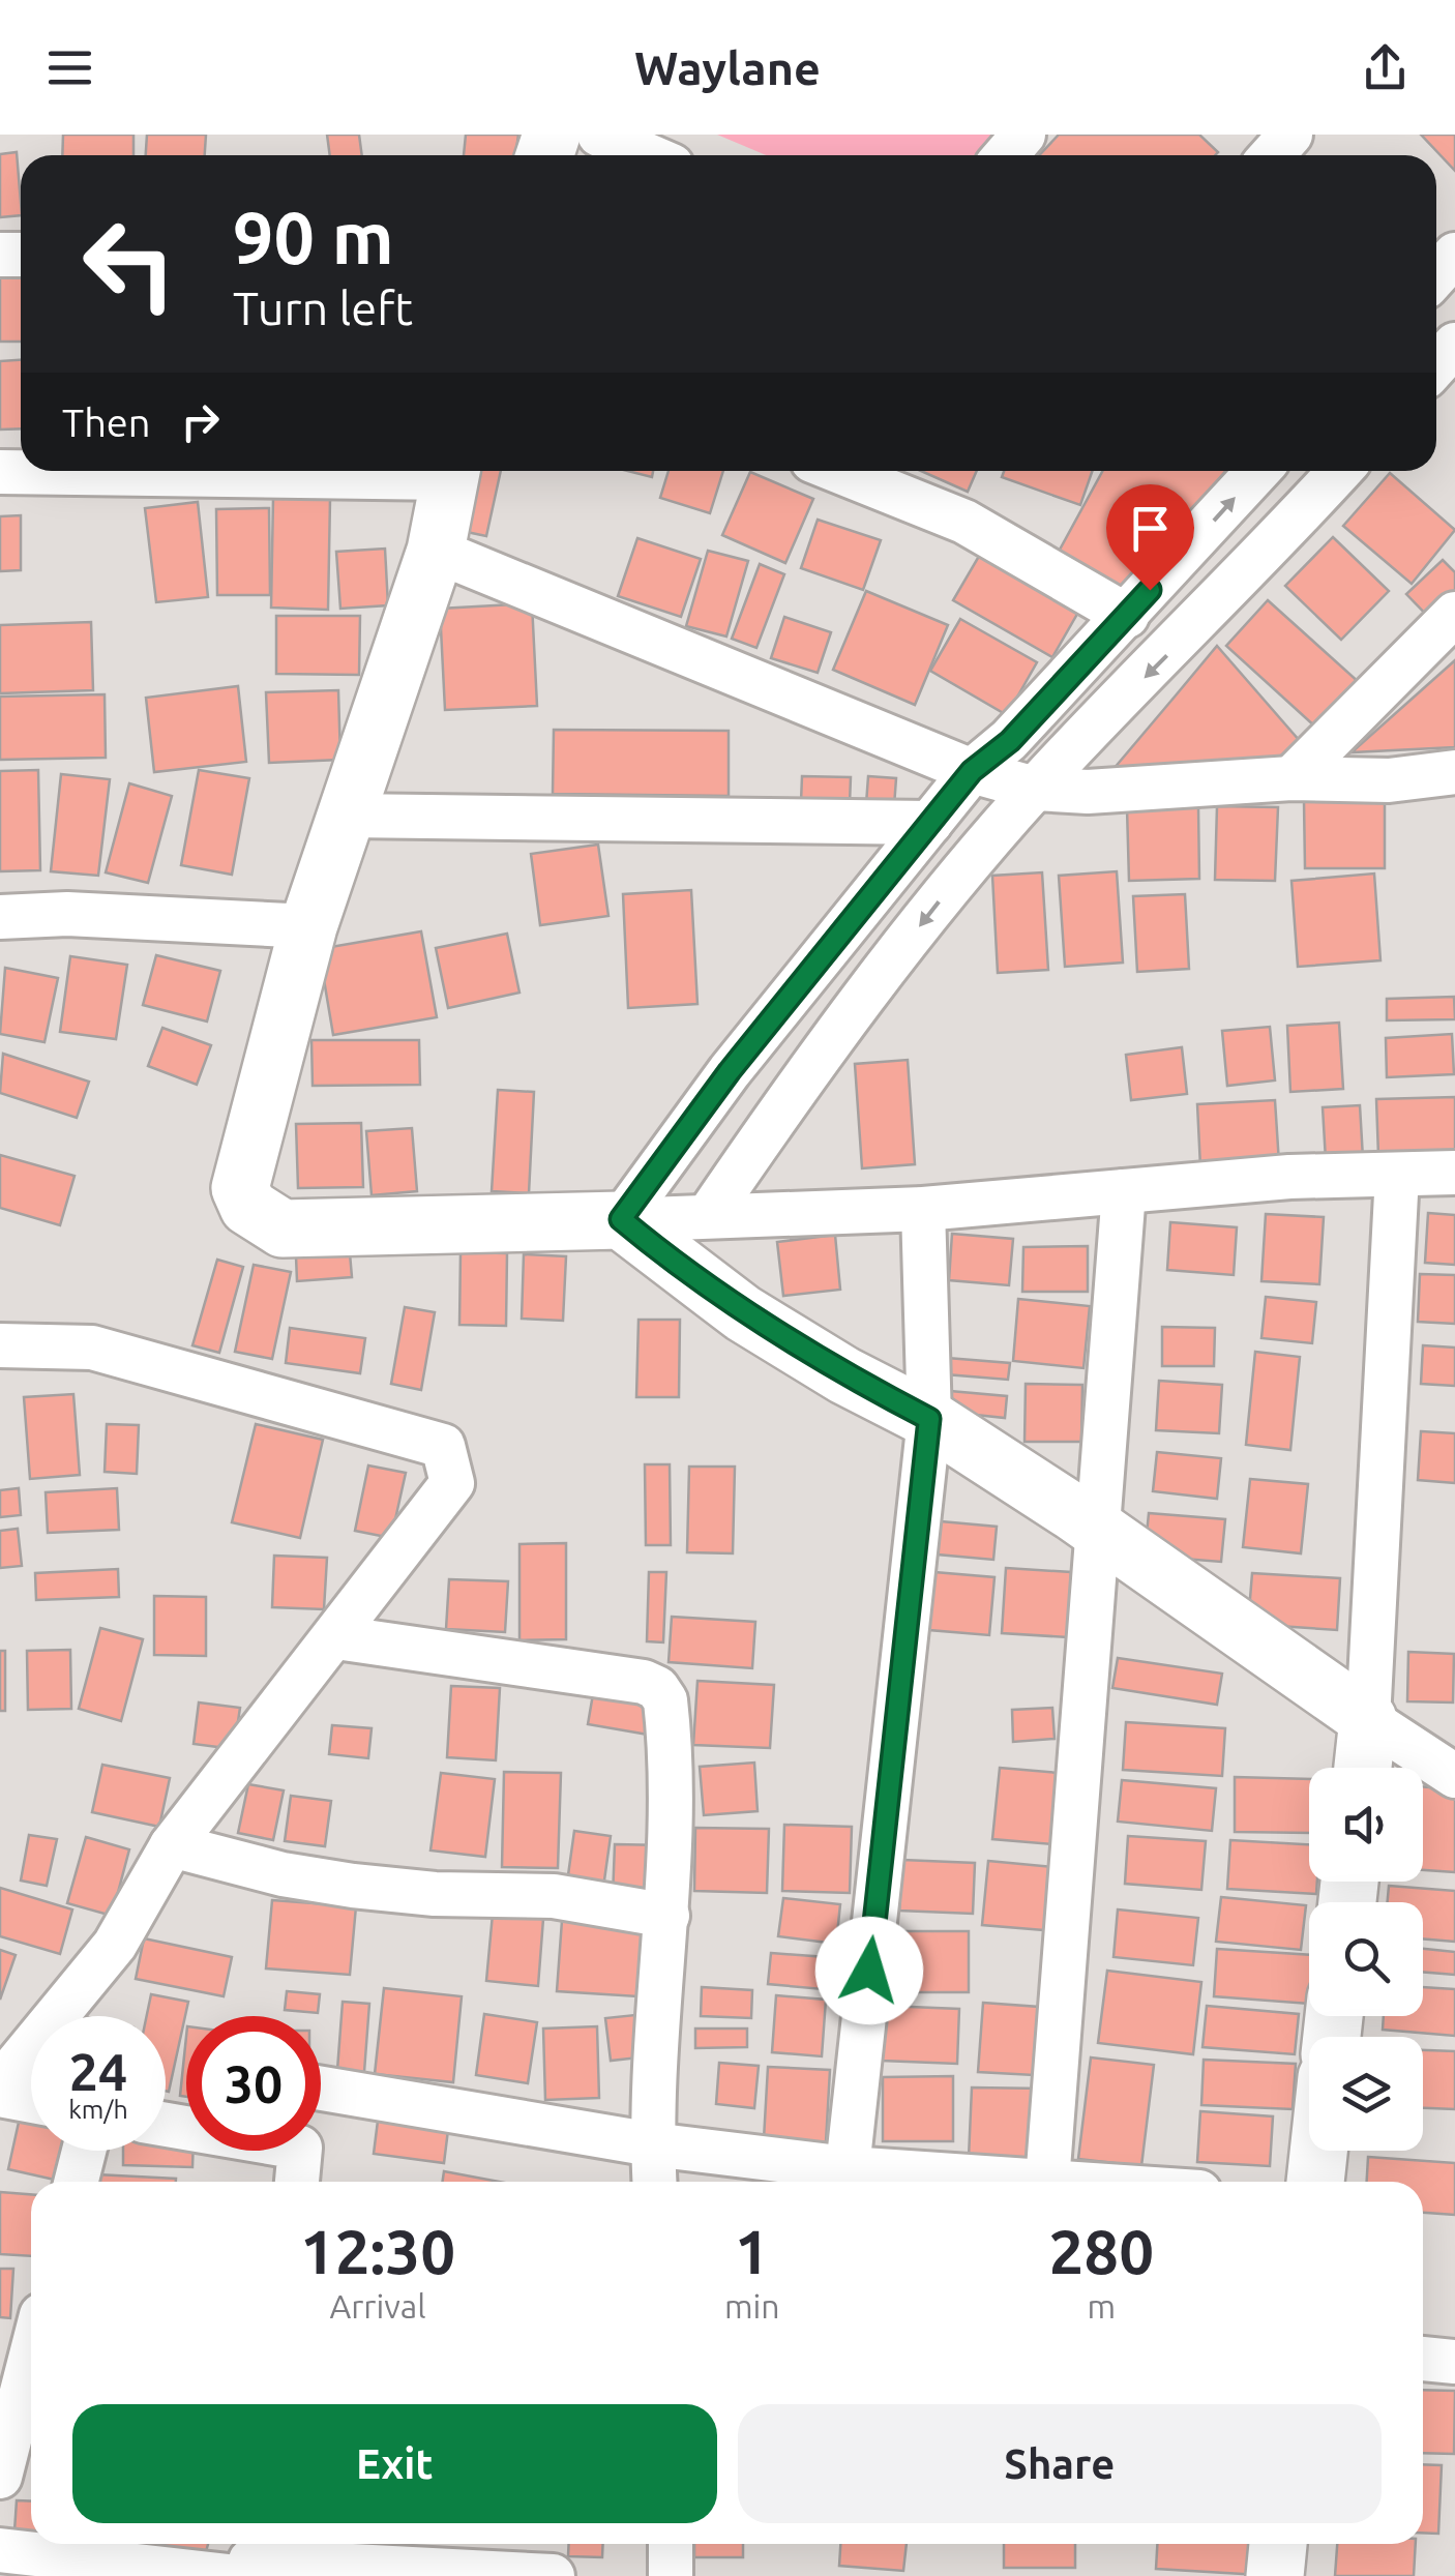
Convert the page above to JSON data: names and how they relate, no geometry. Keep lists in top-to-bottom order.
{
  "page": {
    "header": "Waylane",
    "turn": ["90 m", "Turn left"],
    "then": "Then",
    "speed": "24 km/h",
    "limit": "30",
    "eta": [
      "12:30",
      "Arrival",
      "1",
      "min",
      "280",
      "m"
    ],
    "buttons": ["Exit", "Share"]
  }
}
